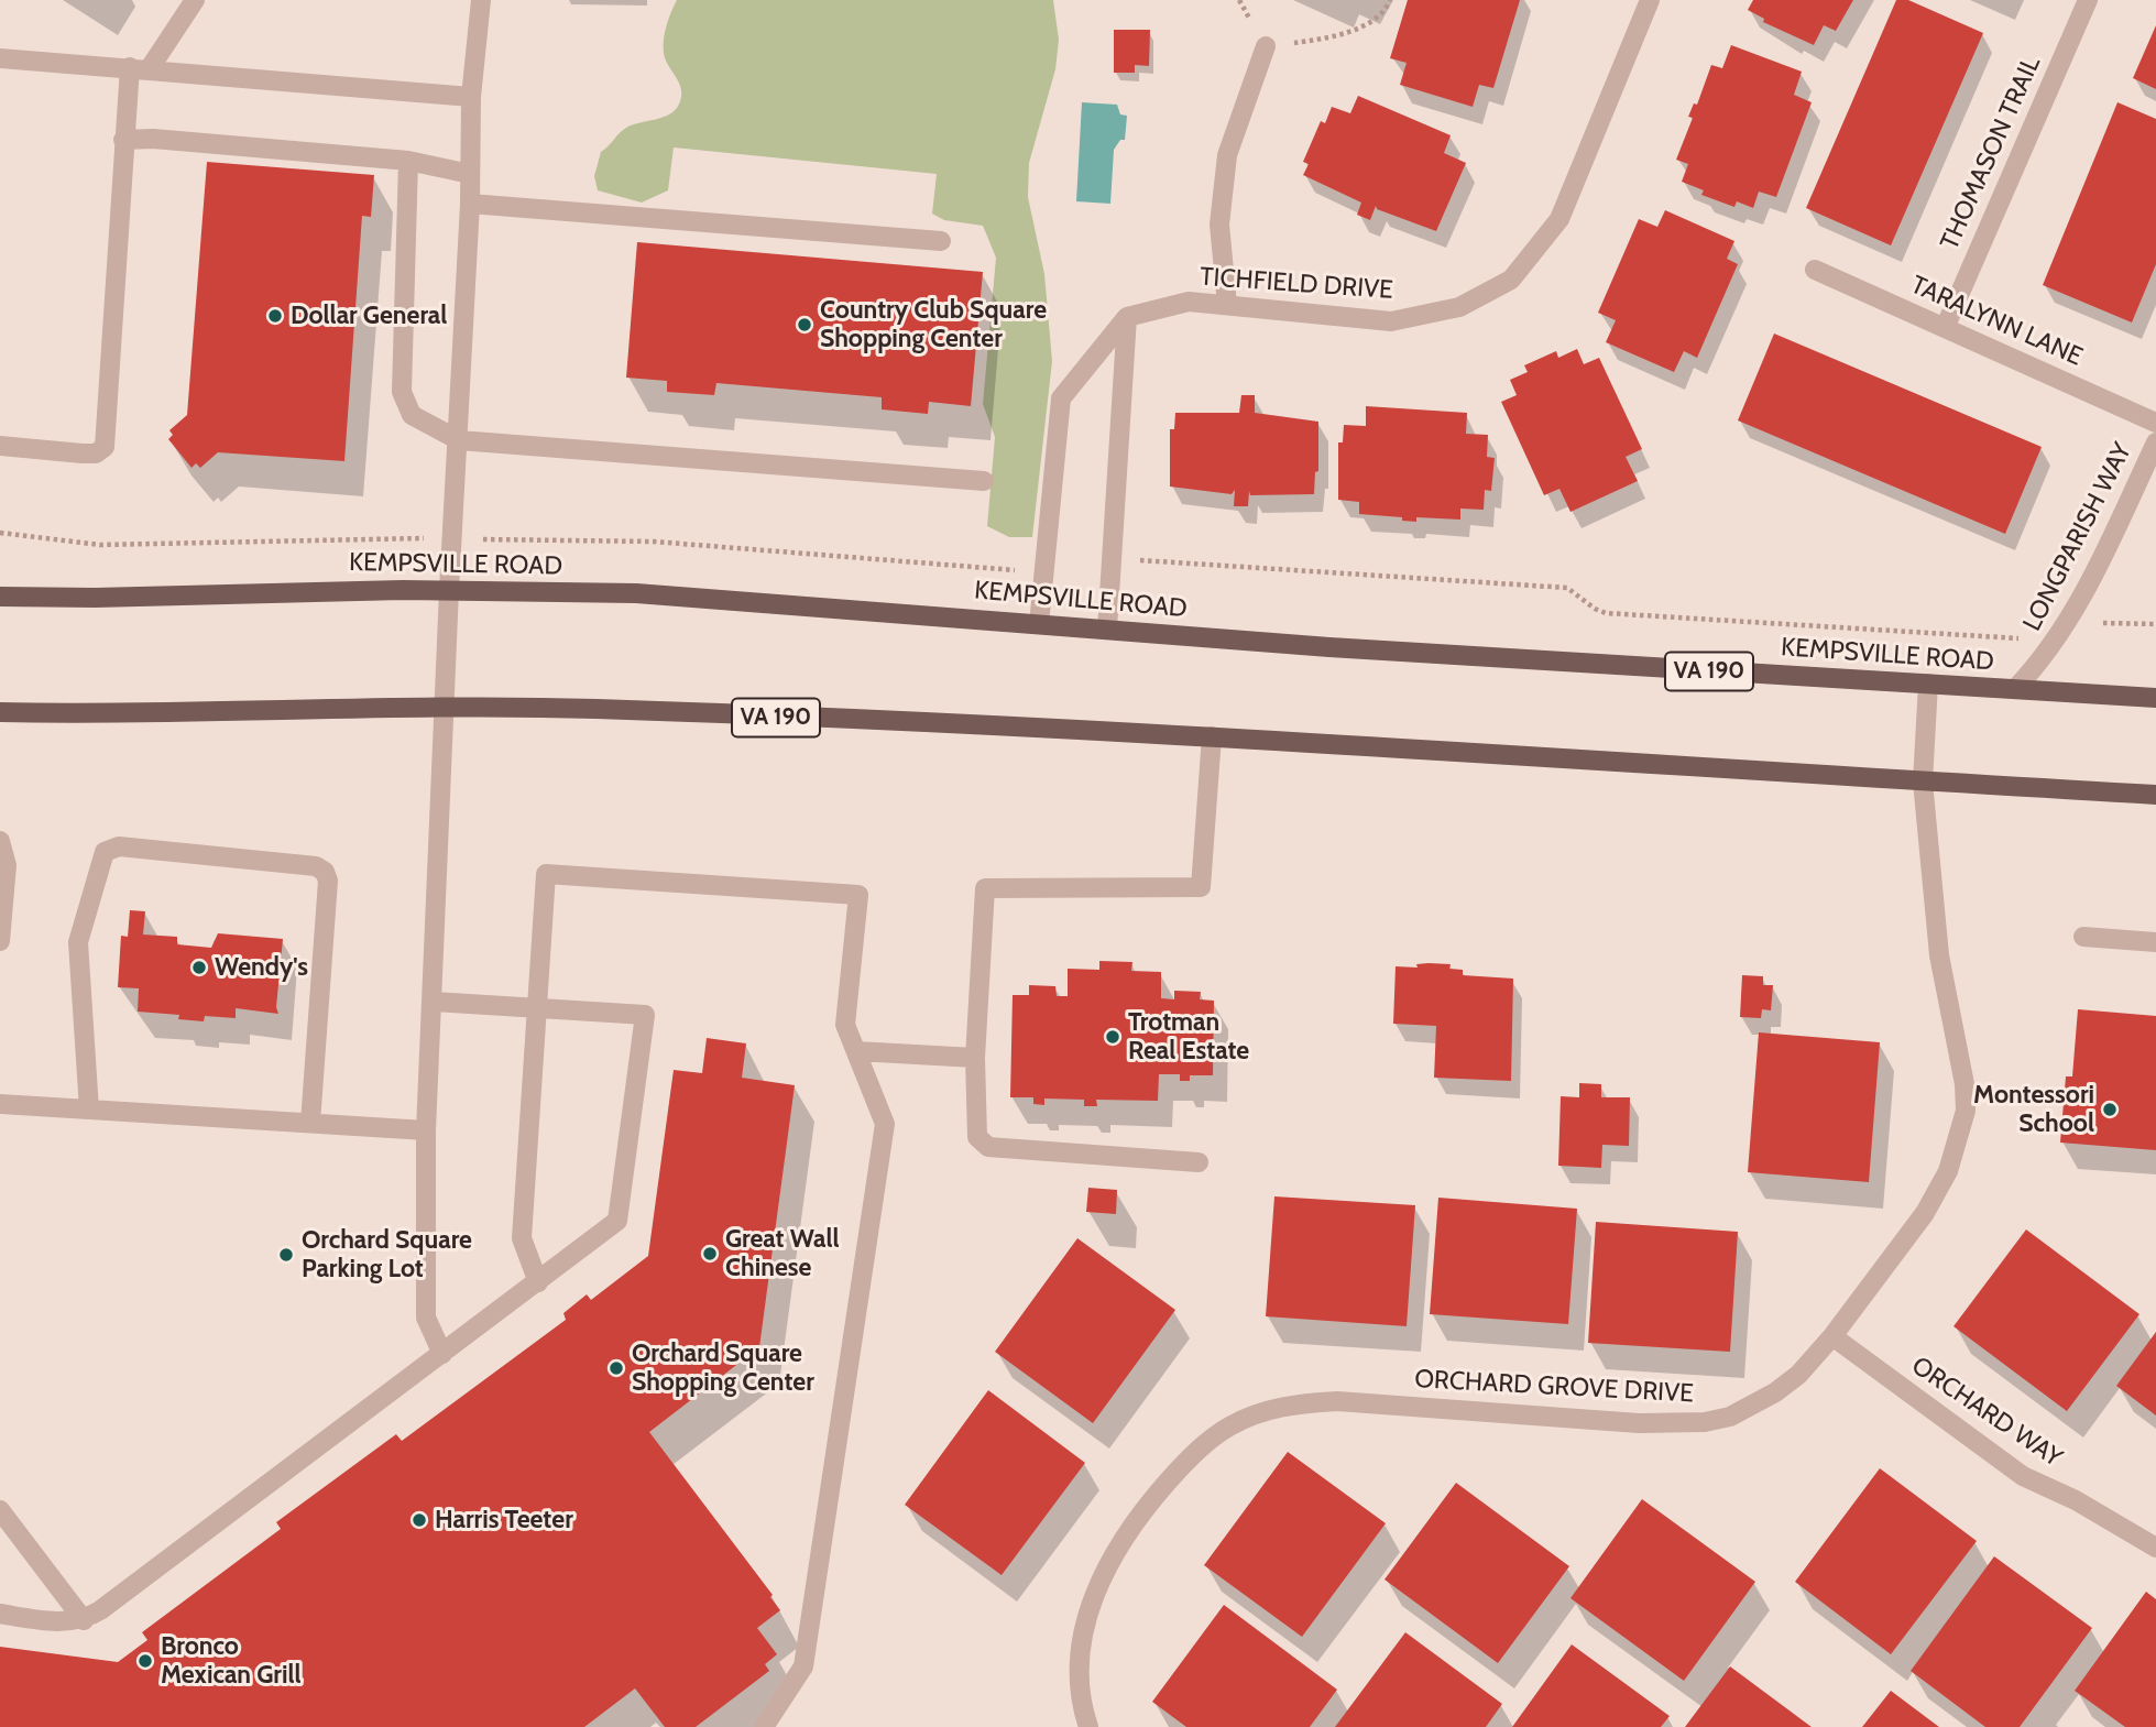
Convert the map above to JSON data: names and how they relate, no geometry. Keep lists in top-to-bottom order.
{
  "streets": {
    "main road": ["KEMPSVILLE ROAD", "VA 190"],
    "street": [
      "THOMASON TRAIL",
      "TICHFIELD DRIVE",
      "TARALYNN LANE",
      "LONGPARISH WAY",
      "ORCHARD GROVE DRIVE",
      "ORCHARD WAY"
    ]
  },
  "crossings": [
    ["THOMASON TRAIL", "TARALYNN LANE"],
    ["LONGPARISH WAY", "KEMPSVILLE ROAD"],
    ["KEMPSVILLE ROAD", "ORCHARD GROVE DRIVE"],
    ["VA 190", "ORCHARD GROVE DRIVE"],
    ["ORCHARD GROVE DRIVE", "ORCHARD WAY"]
  ],
  "places": [
    "Dollar General",
    "Country Club Square Shopping Center",
    "Wendy's",
    "Trotman Real Estate",
    "Montessori School",
    "Great Wall Chinese",
    "Orchard Square Parking Lot",
    "Orchard Square Shopping Center",
    "Harris Teeter",
    "Bronco Mexican Grill"
  ]
}
